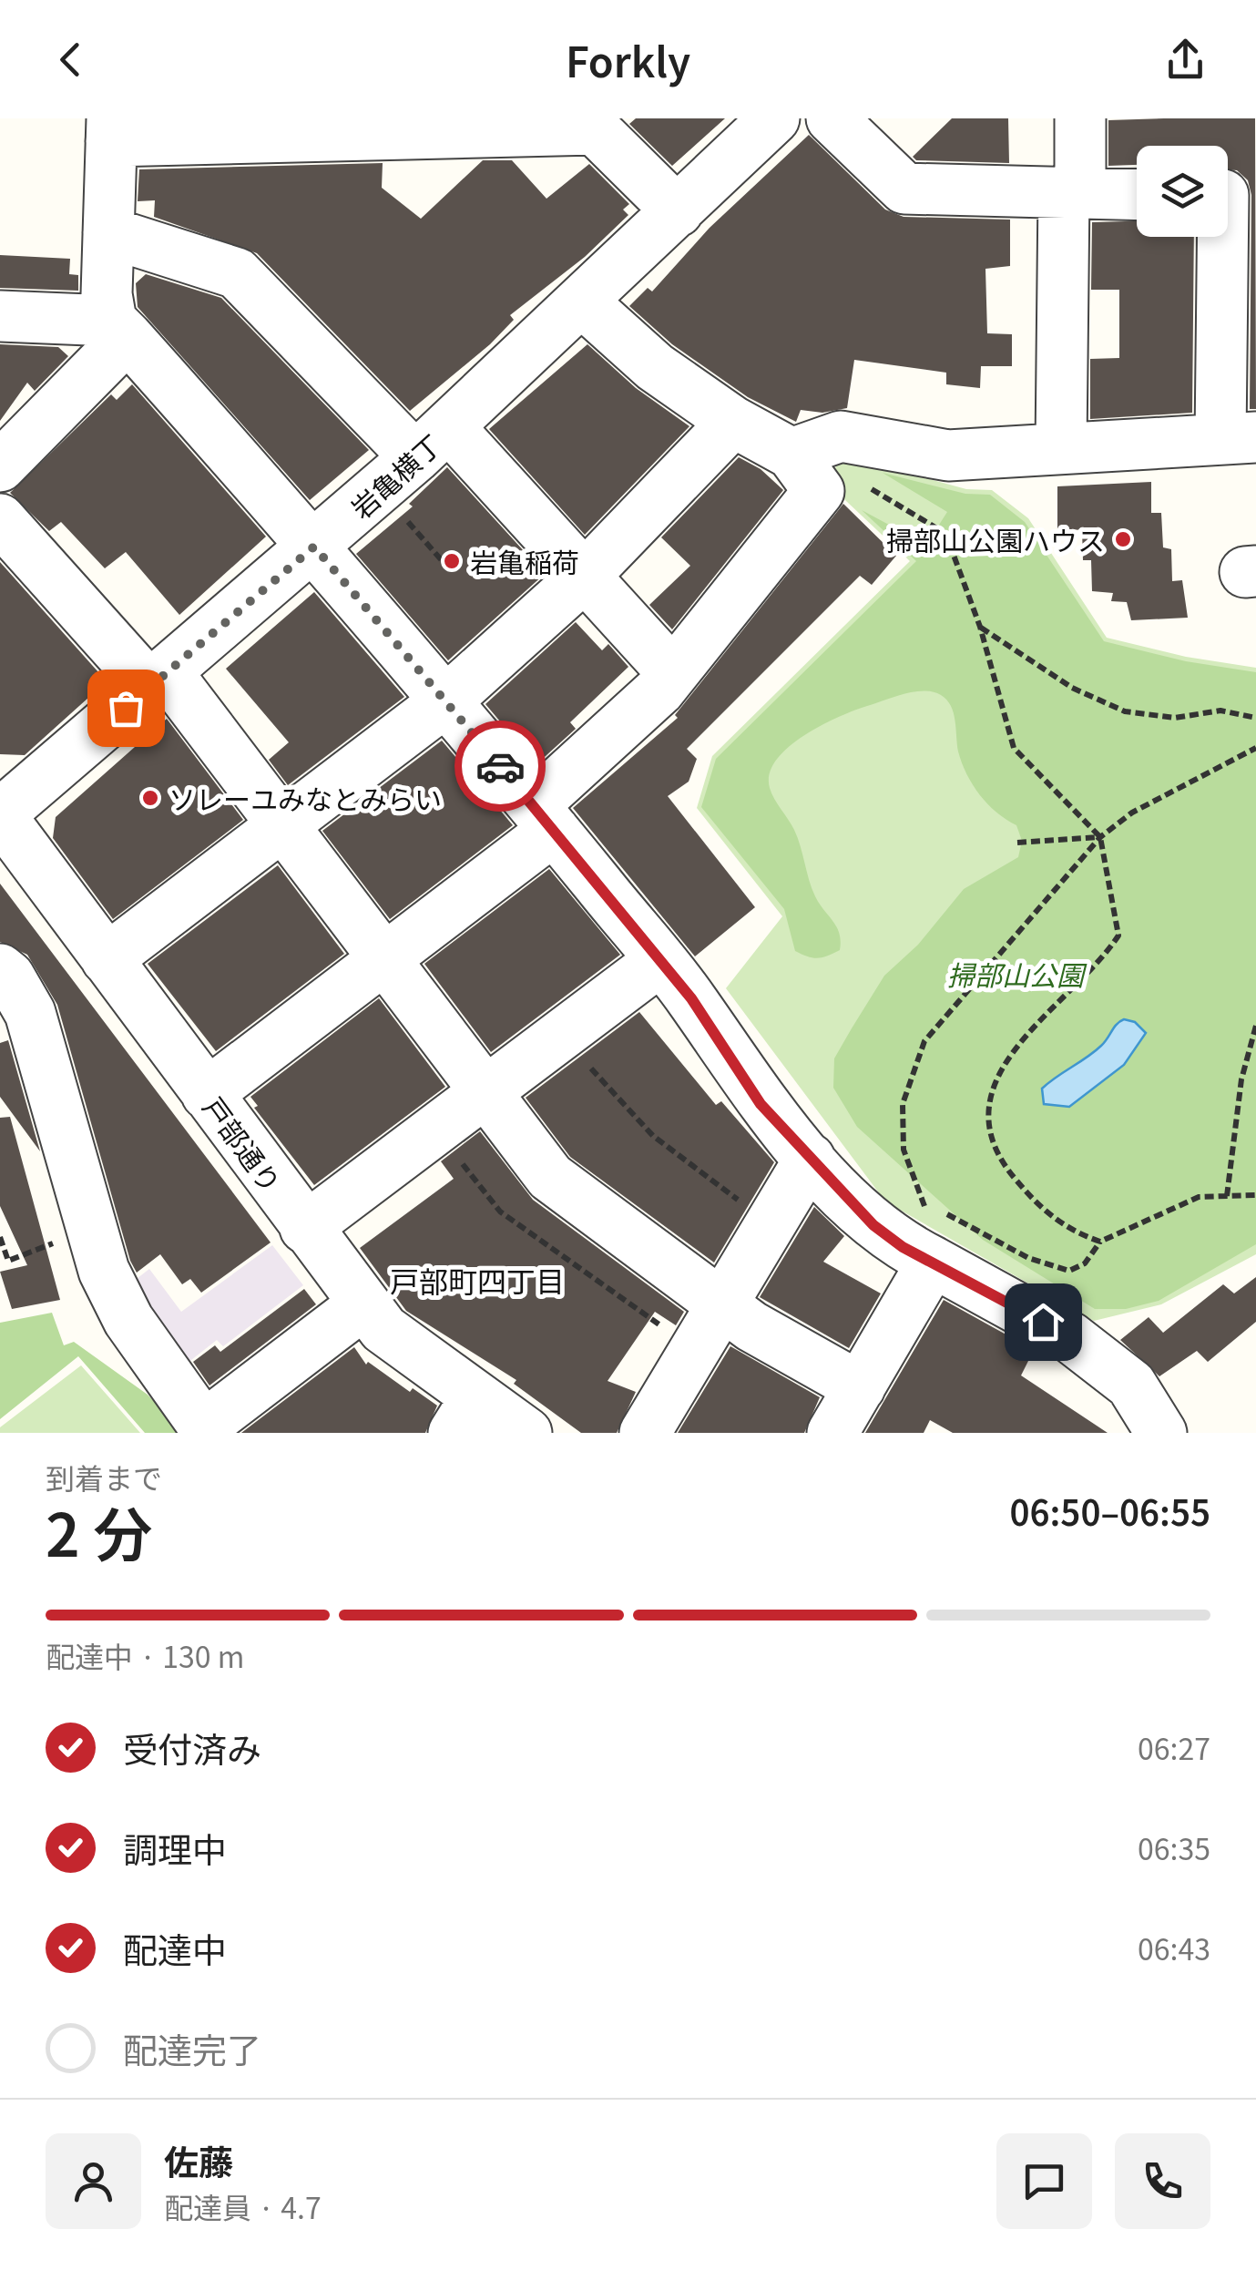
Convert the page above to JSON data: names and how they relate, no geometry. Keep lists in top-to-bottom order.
{
  "streets": {
    "street": ["岩亀横丁", "戸部通り"]
  },
  "crossings": [
    ["岩亀横丁", "戸部通り"]
  ],
  "districts": ["戸部町四丁目"],
  "parks": ["掃部山公園"],
  "places": ["掃部山公園ハウス", "岩亀稲荷", "ソレーユみなとみらい"],
  "page": {
    "header": "Forkly",
    "heading": ["2 分", "到着まで", "06:50–06:55"],
    "panel": ["佐藤", "配達員 · 4.7"],
    "bar": "配達中 · 130 m",
    "list": [
      ["受付済み", "06:27"],
      ["調理中", "06:35"],
      ["配達中", "06:43"],
      "配達完了"
    ]
  }
}
